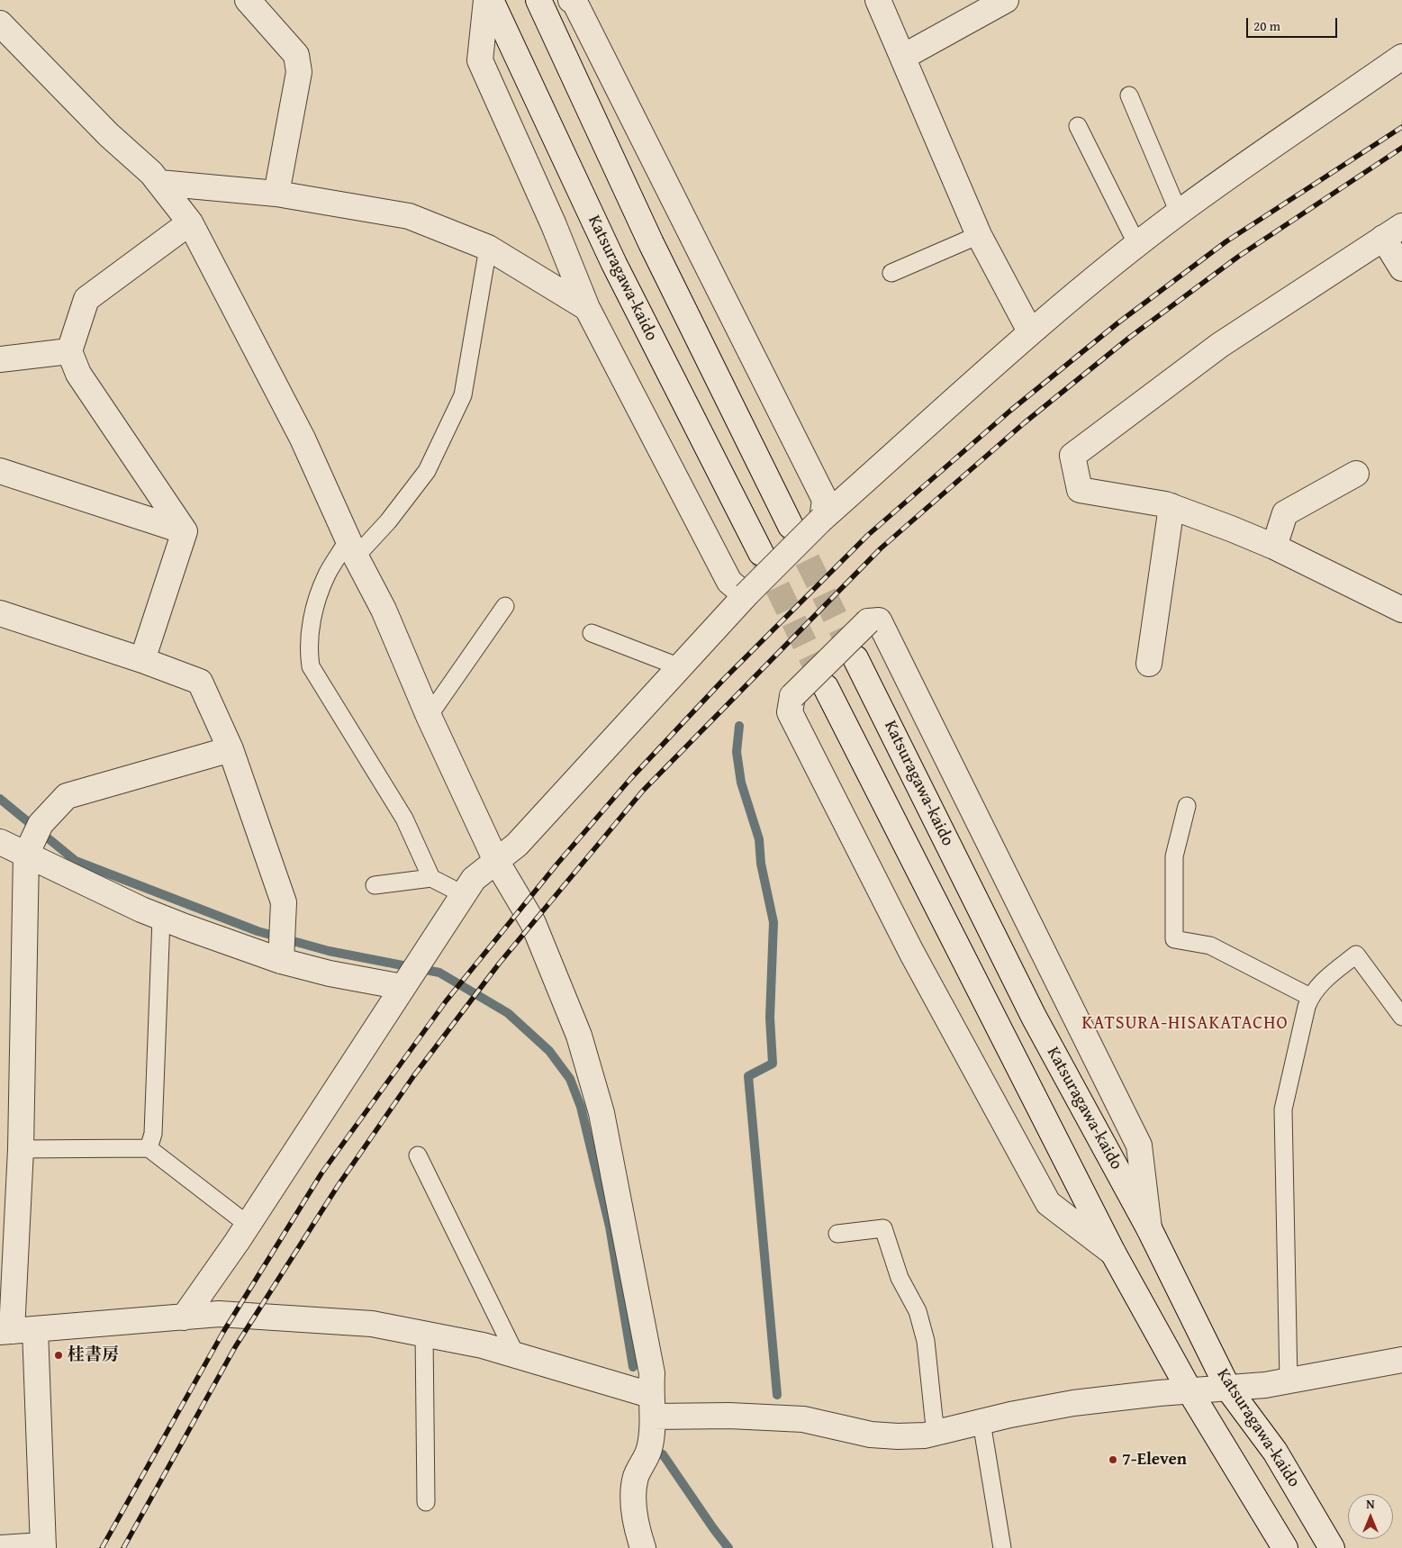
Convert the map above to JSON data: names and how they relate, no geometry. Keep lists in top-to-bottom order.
{
  "streets": {
    "street": ["Katsuragawa-kaido"]
  },
  "districts": ["KATSURA-HISAKATACHO"],
  "places": ["桂書房", "7-Eleven"],
  "scale_bar": "20 m",
  "north": "top"
}
